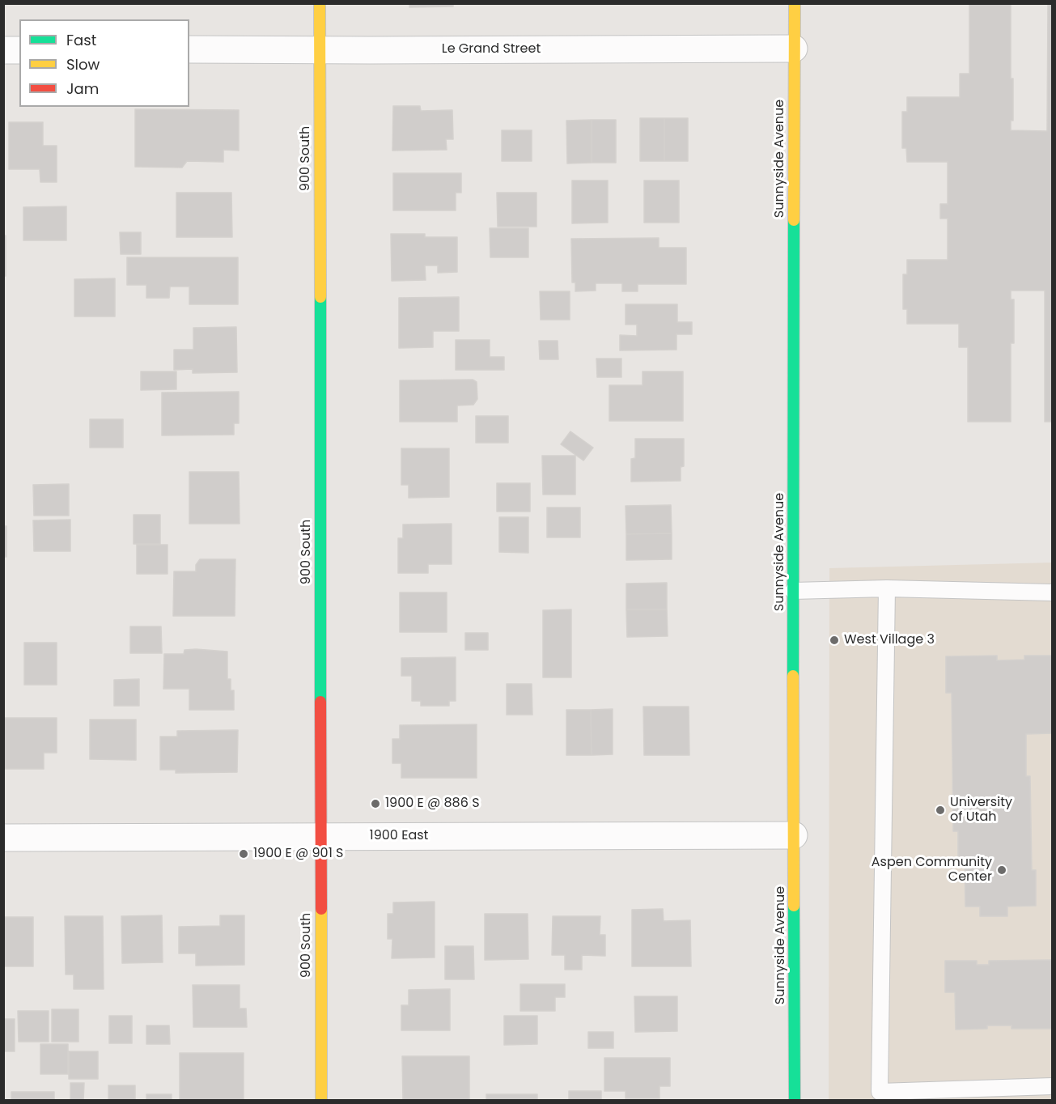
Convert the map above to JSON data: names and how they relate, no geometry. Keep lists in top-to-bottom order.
{
  "streets": {
    "main road": ["900 South", "Sunnyside Avenue"],
    "street": ["Le Grand Street", "1900 East"]
  },
  "crossings": [
    ["Le Grand Street", "900 South"],
    ["Le Grand Street", "Sunnyside Avenue"],
    ["900 South", "1900 East"],
    ["Sunnyside Avenue", "1900 East"]
  ],
  "places": [
    "West Village 3",
    "1900 E @ 886 S",
    "University of Utah",
    "1900 E @ 901 S",
    "Aspen Community Center"
  ],
  "legend": ["Fast", "Slow", "Jam"]
}
